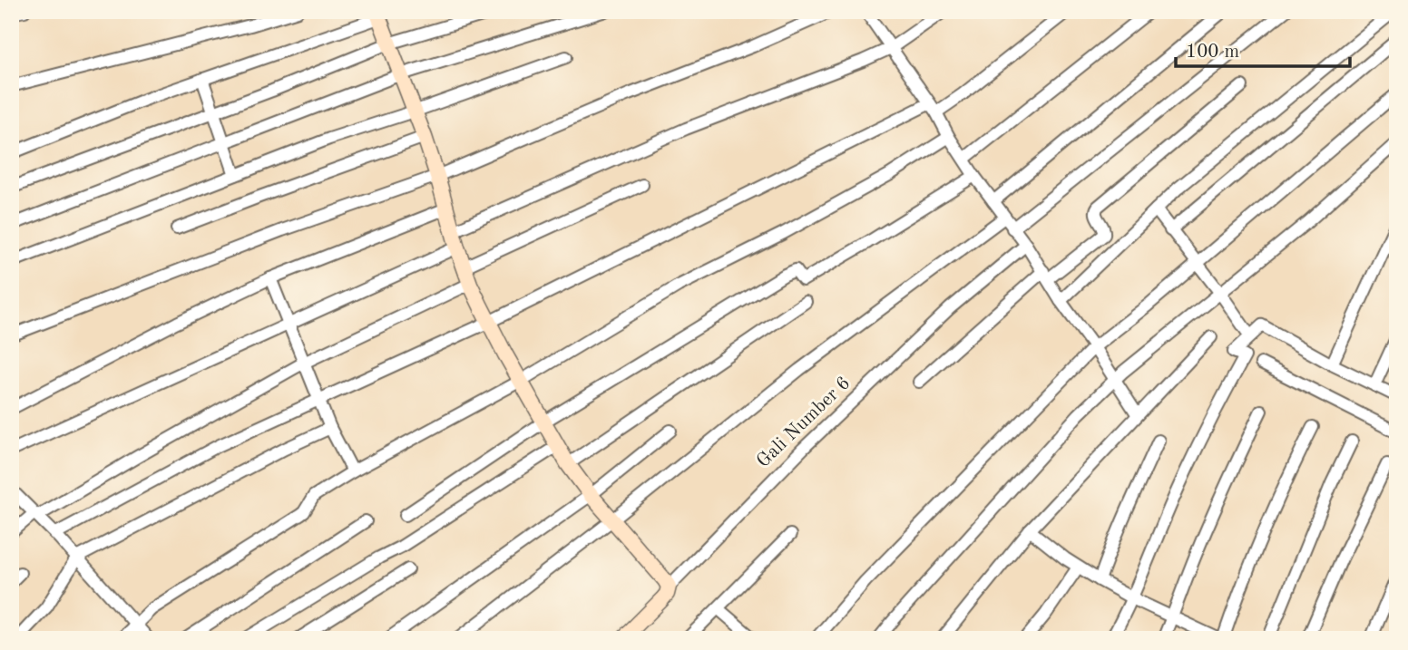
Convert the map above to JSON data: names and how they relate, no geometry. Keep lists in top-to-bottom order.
{
  "streets": {
    "street": ["Gali Number 6"]
  },
  "scale_bar": "100 m"
}
